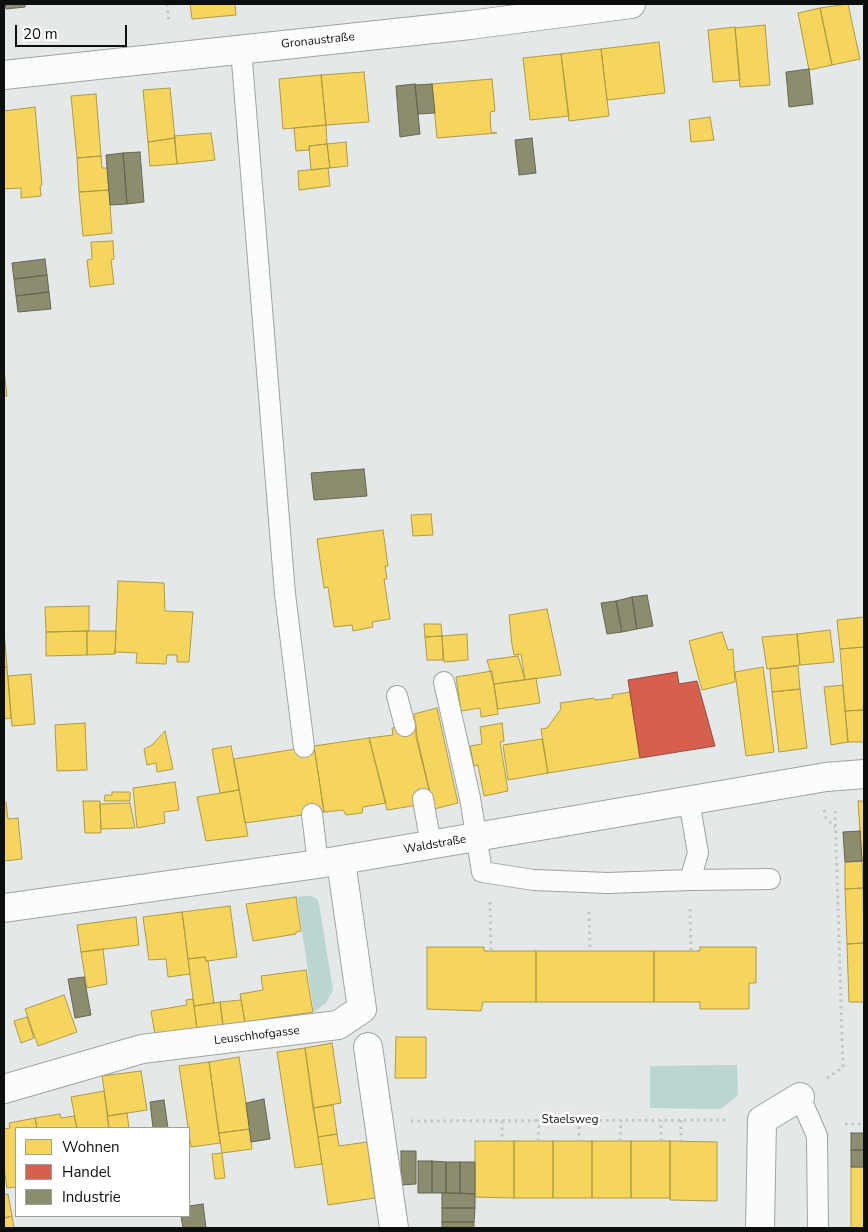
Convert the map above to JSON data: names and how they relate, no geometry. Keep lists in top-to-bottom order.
{
  "streets": {
    "street": ["Gronaustraße", "Waldstraße", "Leuschhofgasse"],
    "path": ["Staelsweg"]
  },
  "crossings": [
    ["Waldstraße", "Leuschhofgasse"]
  ],
  "legend": ["Wohnen", "Handel", "Industrie"],
  "scale_bar": "20 m"
}
